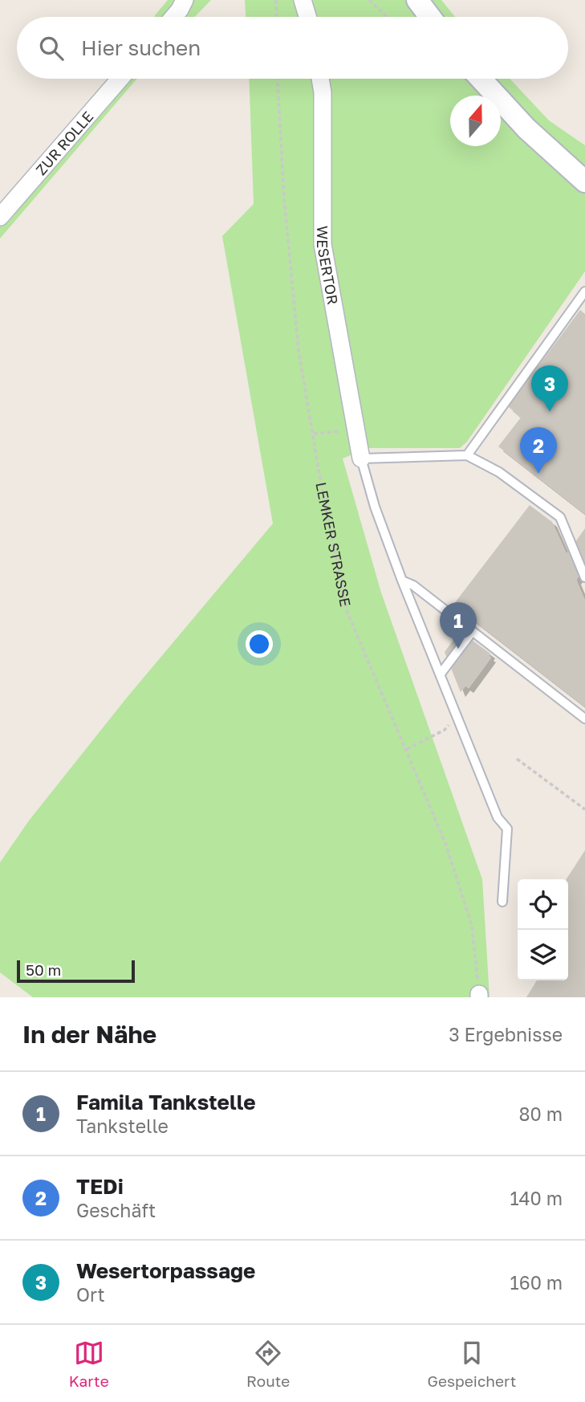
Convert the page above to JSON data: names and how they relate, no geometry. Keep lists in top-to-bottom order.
{
  "streets": {
    "street": ["ZUR ROLLE", "WESERTOR"],
    "path": ["LEMKER STRASSE"]
  },
  "scale_bar": "50 m",
  "north": "top",
  "page": {
    "search": "Hier suchen",
    "pins": ["3", "2", "1"],
    "scale": "50 m",
    "heading": ["In der Nähe", "3 Ergebnisse"],
    "list": [
      {
        "mark": "1",
        "name": "Famila Tankstelle",
        "note": "Tankstelle",
        "value": "80 m"
      },
      {
        "mark": "2",
        "name": "TEDi",
        "note": "Geschäft",
        "value": "140 m"
      },
      {
        "mark": "3",
        "name": "Wesertorpassage",
        "note": "Ort",
        "value": "160 m"
      }
    ],
    "nav": ["Karte", "Route", "Gespeichert"]
  }
}
